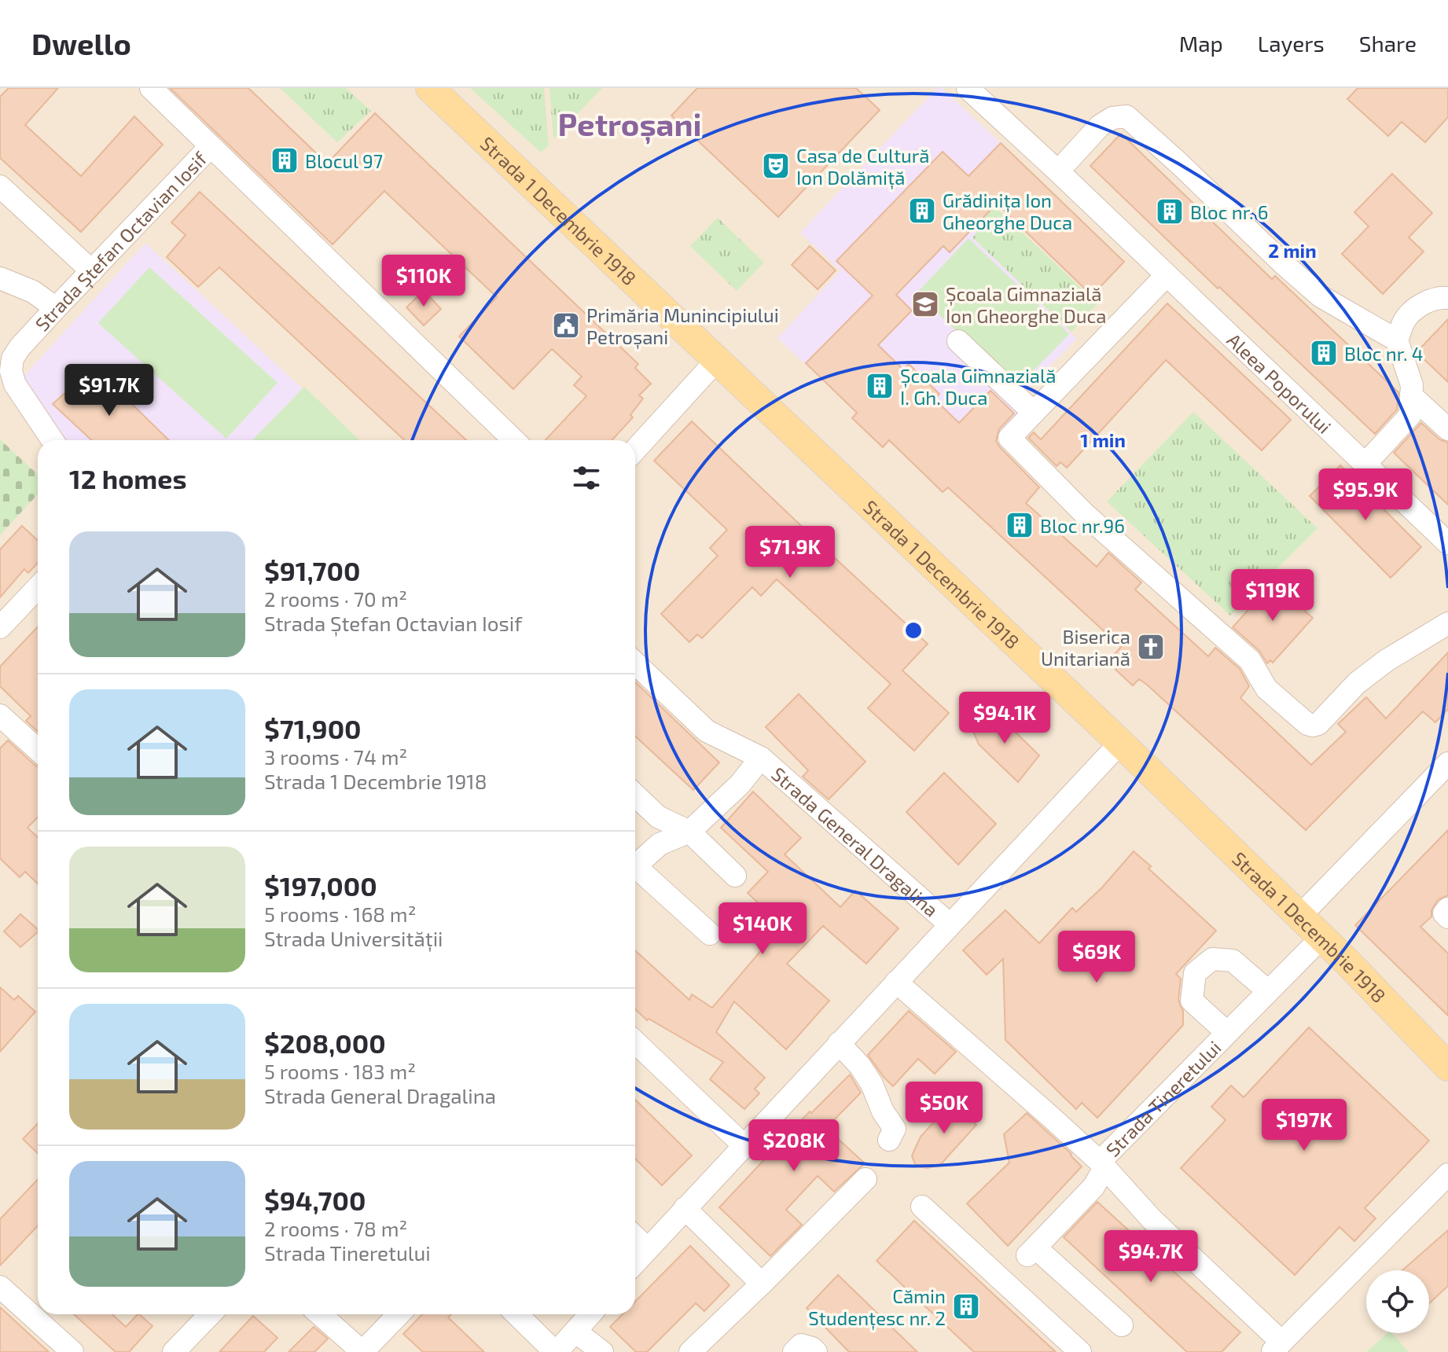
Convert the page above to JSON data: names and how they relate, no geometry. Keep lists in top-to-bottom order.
{
  "streets": {
    "main road": ["Strada 1 Decembrie 1918"],
    "street": [
      "Strada Ștefan Octavian Iosif",
      "Aleea Poporului",
      "Strada General Dragalina",
      "Strada Tineretului"
    ]
  },
  "crossings": [
    ["Strada 1 Decembrie 1918", "Strada General Dragalina"],
    ["Strada 1 Decembrie 1918", "Strada Tineretului"],
    ["Strada General Dragalina", "Strada Tineretului"]
  ],
  "districts": ["Petroșani"],
  "places": {
    "building": [
      "Blocul 97",
      "Grădinița Ion Gheorghe Duca",
      "Bloc nr. 6",
      "Bloc nr. 4",
      "Școala Gimnazială I. Gh. Duca",
      "Bloc nr.96",
      "Cămin Studențesc nr. 2"
    ],
    "theatre": ["Casa de Cultură Ion Dolămiță"],
    "school or university": ["Școala Gimnazială Ion Gheorghe Duca"],
    "public building": ["Primăria Munincipiului Petroșani"],
    "church": ["Biserica Unitariană"]
  },
  "page": {
    "header": "Dwello",
    "nav": ["Map", "Layers", "Share"],
    "price": [
      "$110K",
      "$91.7K",
      "$95.9K",
      "$71.9K",
      "$119K",
      "$94.1K",
      "$140K",
      "$69K",
      "$50K",
      "$197K",
      "$208K",
      "$94.7K"
    ],
    "heading": "12 homes",
    "list": [
      {
        "name": "$91,700",
        "note": "2 rooms · 70 m² · Strada Ștefan Octavian Iosif"
      },
      {
        "name": "$71,900",
        "note": "3 rooms · 74 m² · Strada 1 Decembrie 1918"
      },
      {
        "name": "$197,000",
        "note": "5 rooms · 168 m² · Strada Universității"
      },
      {
        "name": "$208,000",
        "note": "5 rooms · 183 m² · Strada General Dragalina"
      },
      {
        "name": "$94,700",
        "note": "2 rooms · 78 m² · Strada Tineretului"
      }
    ]
  },
  "rings": ["2 min", "1 min"]
}
